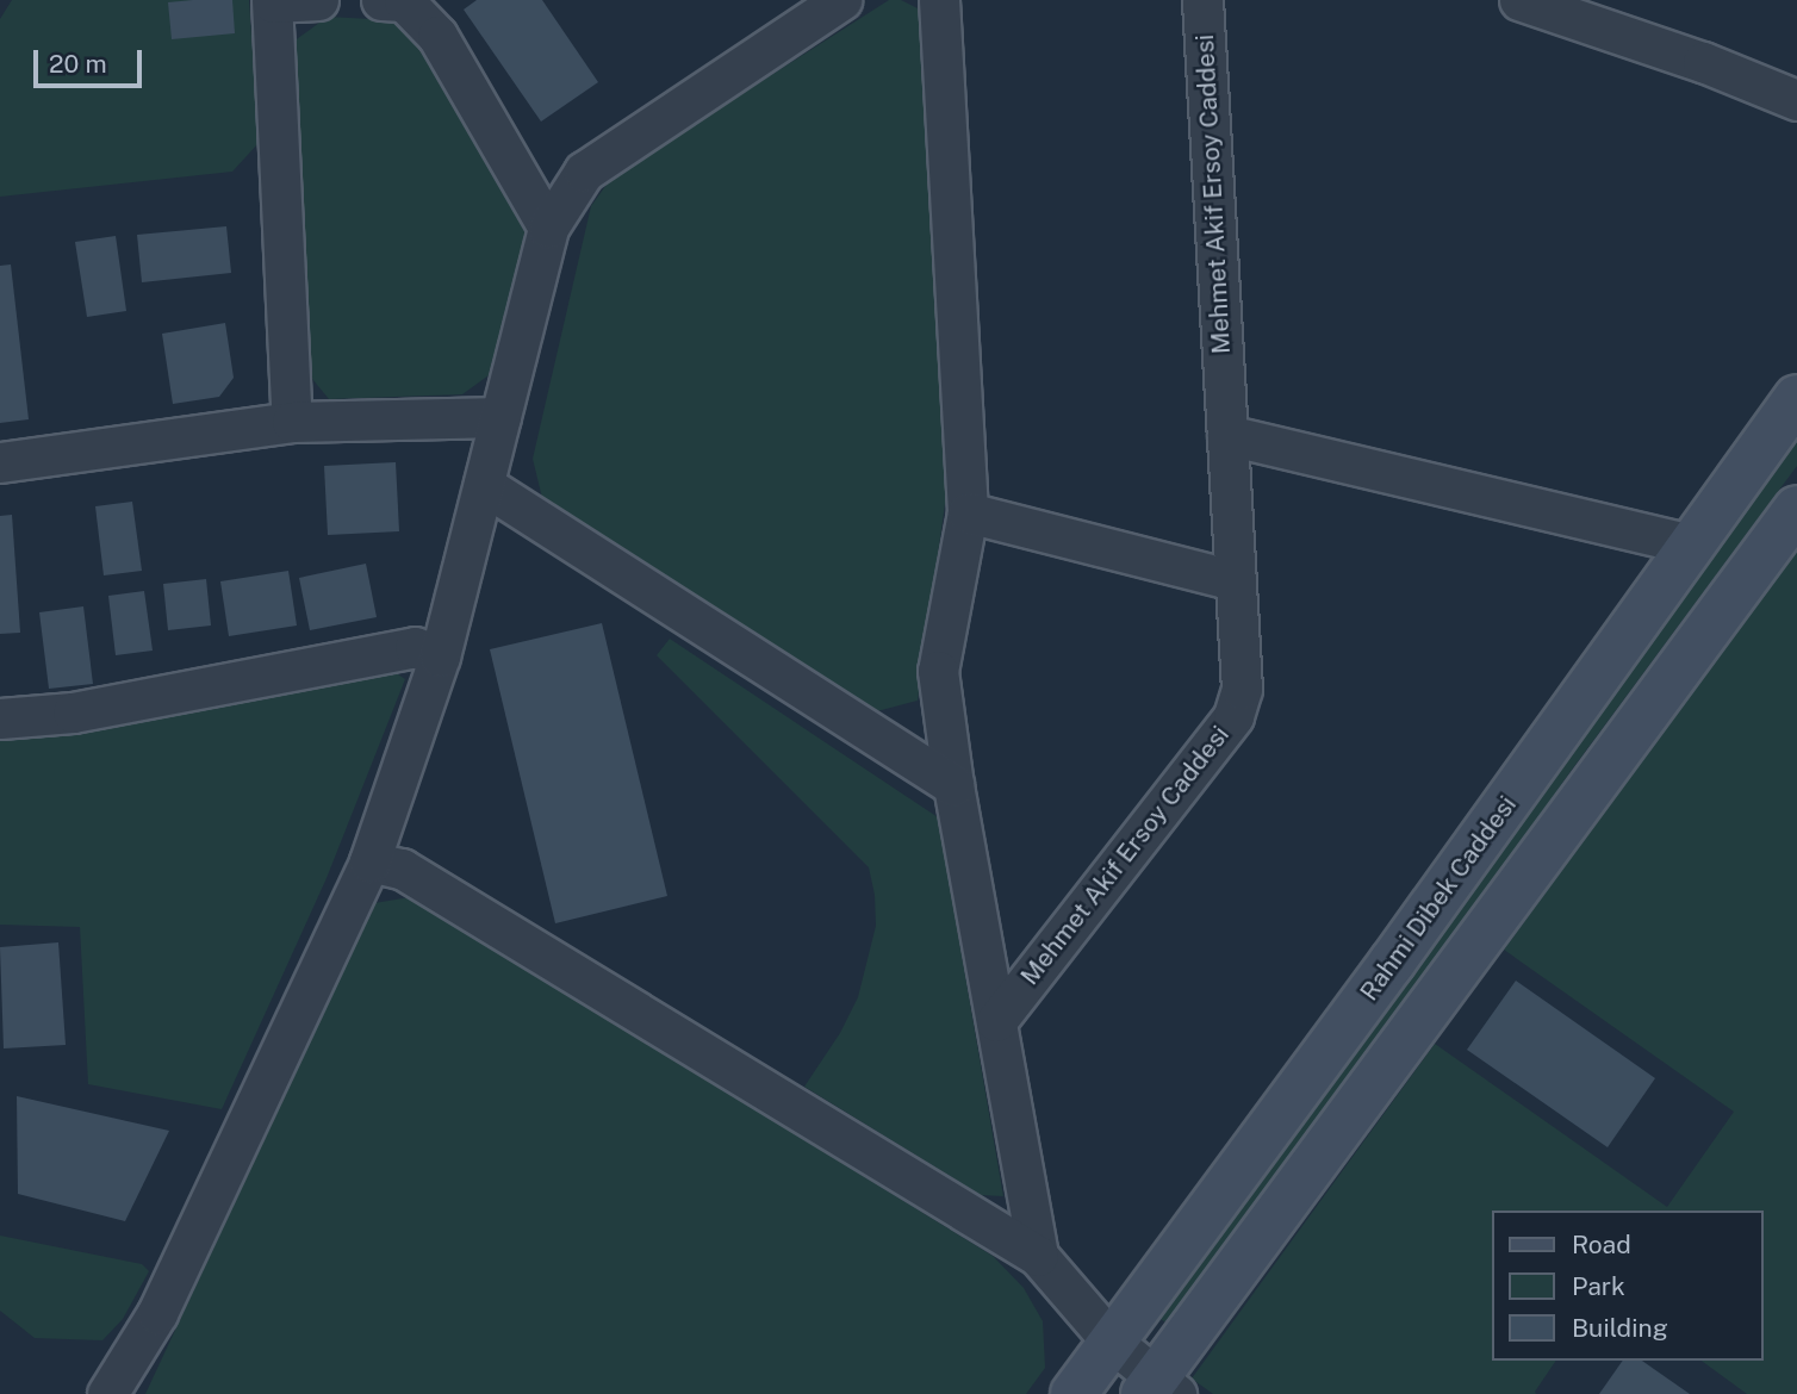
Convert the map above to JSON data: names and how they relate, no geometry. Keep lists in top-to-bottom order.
{
  "streets": {
    "main road": ["Rahmi Dibek Caddesi"],
    "street": ["Mehmet Akif Ersoy Caddesi"]
  },
  "legend": ["Road", "Park", "Building"],
  "scale_bar": "20 m"
}
